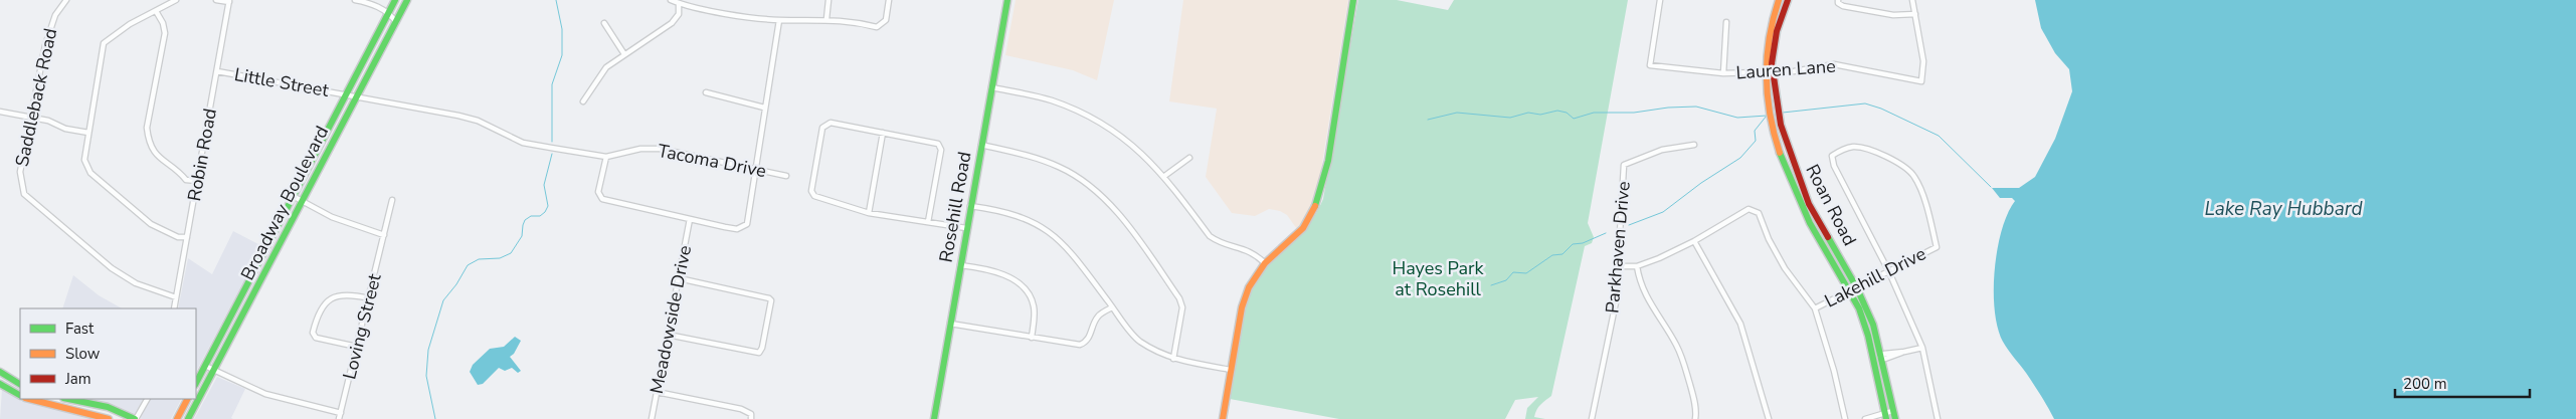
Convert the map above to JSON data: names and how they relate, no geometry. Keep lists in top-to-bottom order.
{
  "streets": {
    "street": [
      "Lauren Lane",
      "Little Street",
      "Saddleback Road",
      "Robin Road",
      "Tacoma Drive",
      "Broadway Boulevard",
      "Roan Road",
      "Rosehill Road",
      "Parkhaven Drive",
      "Lakehill Drive",
      "Meadowside Drive",
      "Loving Street"
    ]
  },
  "crossings": [
    ["Lauren Lane", "Roan Road"],
    ["Little Street", "Robin Road"],
    ["Little Street", "Tacoma Drive"],
    ["Little Street", "Broadway Boulevard"],
    ["Saddleback Road", "Robin Road"],
    ["Tacoma Drive", "Broadway Boulevard"],
    ["Roan Road", "Lakehill Drive"]
  ],
  "water": ["Lake Ray Hubbard"],
  "parks": ["Hayes Park at Rosehill"],
  "legend": ["Fast", "Slow", "Jam"],
  "scale_bar": "200 m"
}
